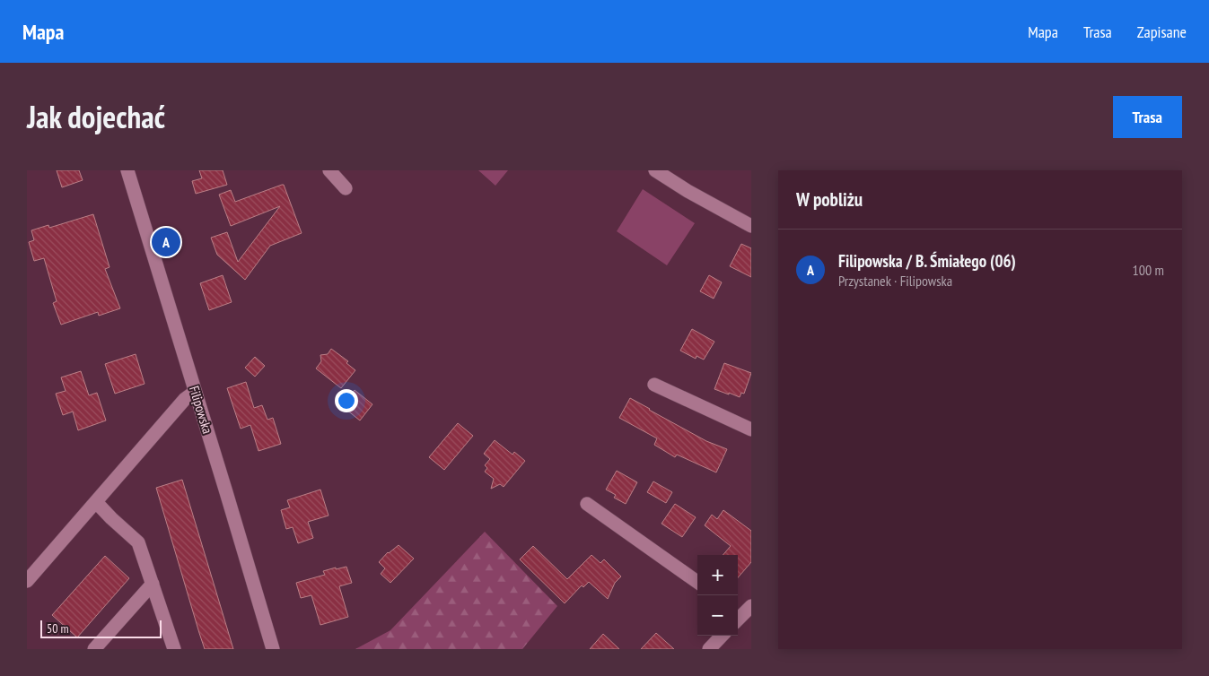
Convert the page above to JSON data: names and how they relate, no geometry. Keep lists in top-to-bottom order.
{
  "streets": {
    "street": ["Filipowska"]
  },
  "scale_bar": "50 m",
  "page": {
    "header": "Mapa",
    "nav": ["Mapa", "Trasa", "Zapisane"],
    "title": "Jak dojechać",
    "buttons": "Trasa",
    "heading": "W pobliżu",
    "pins": "A",
    "list": [
      {
        "mark": "A",
        "name": "Filipowska / B. Śmiałego (06)",
        "note": "Przystanek · Filipowska",
        "value": "100 m"
      }
    ],
    "map_buttons": ["+", "−"],
    "scale": "50 m"
  }
}
